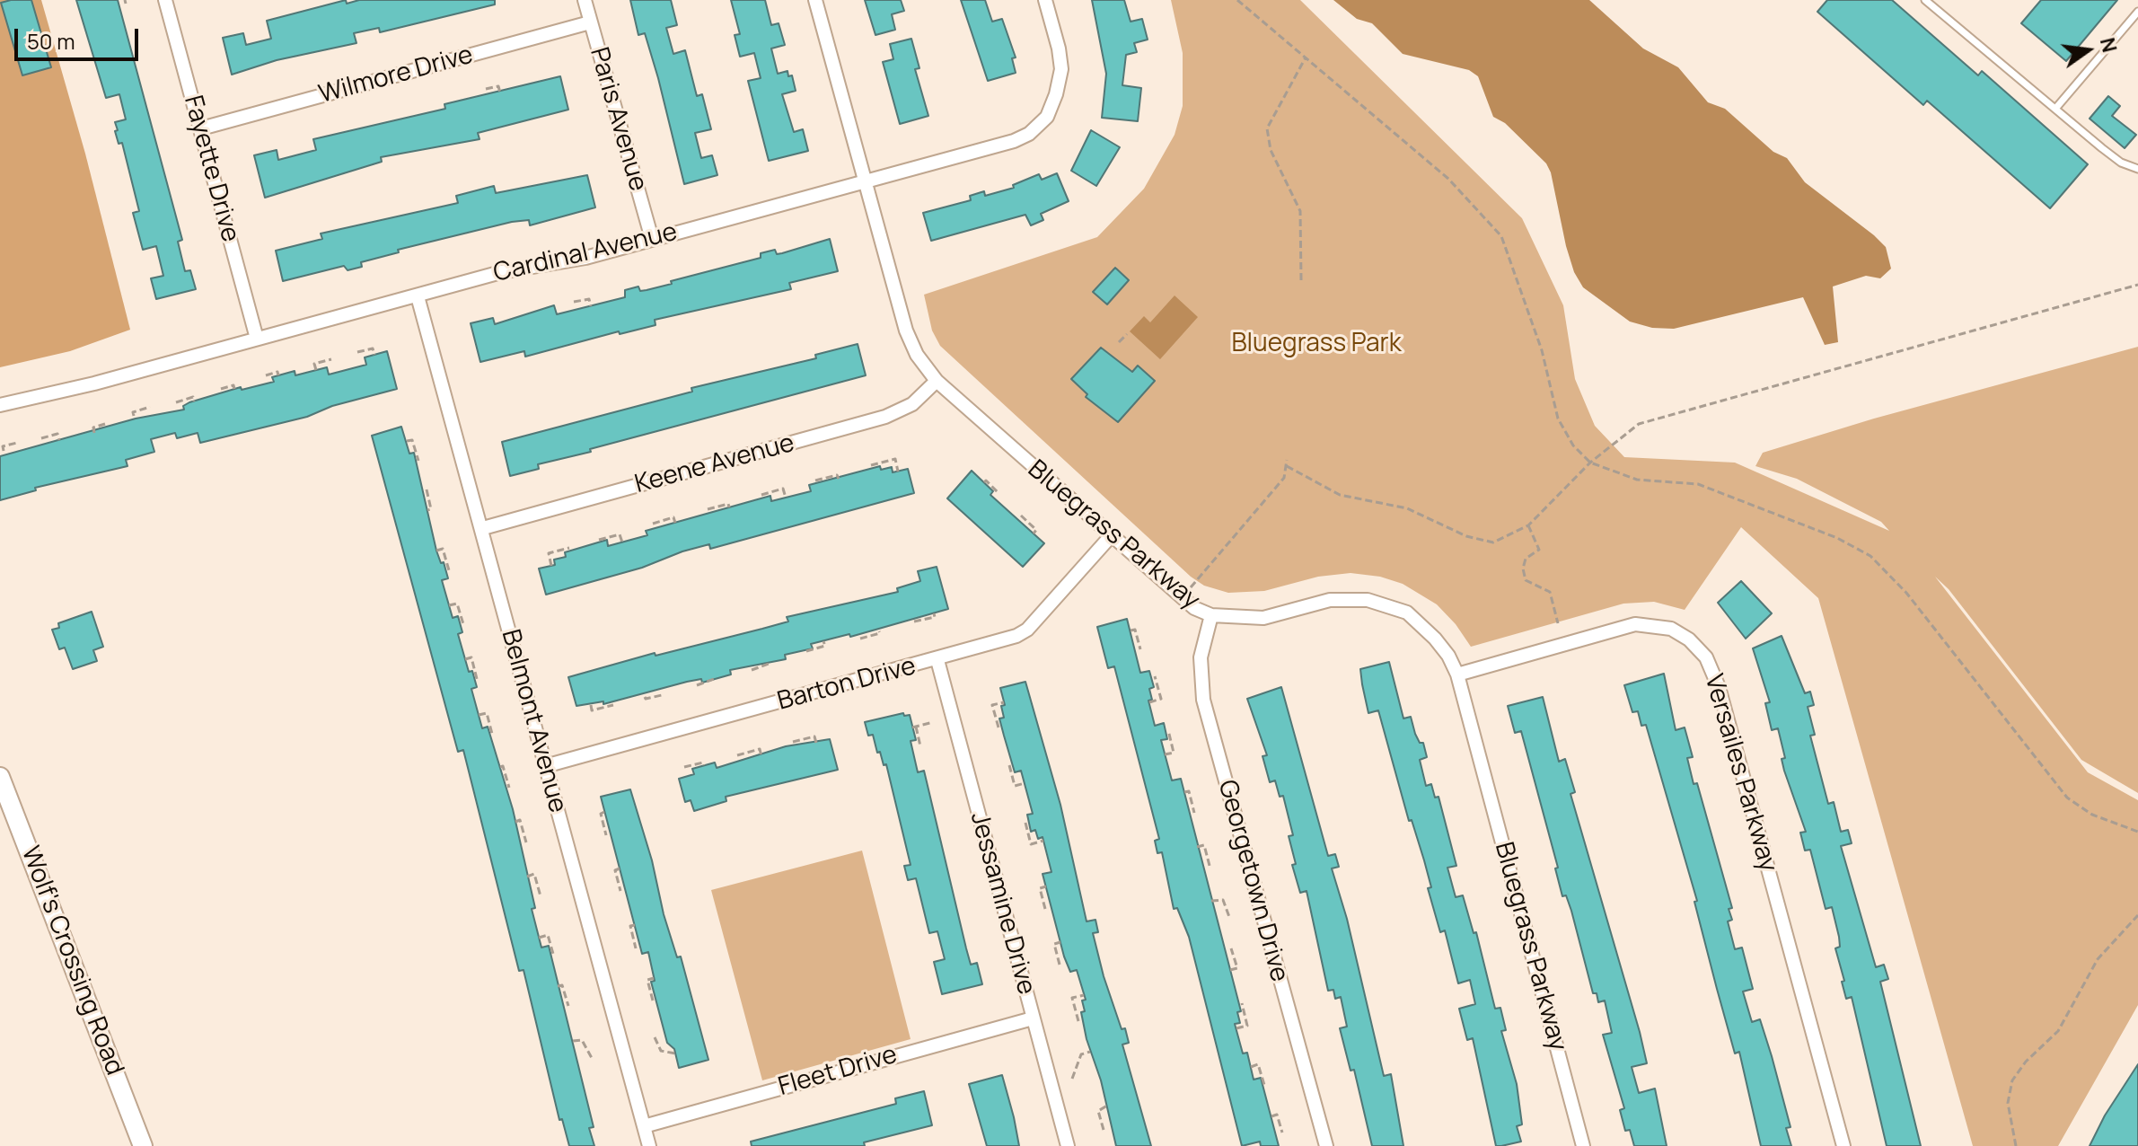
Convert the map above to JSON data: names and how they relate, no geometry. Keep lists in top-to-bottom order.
{
  "streets": {
    "main road": ["Wolf's Crossing Road"],
    "street": [
      "Wilmore Drive",
      "Paris Avenue",
      "Fayette Drive",
      "Cardinal Avenue",
      "Keene Avenue",
      "Bluegrass Parkway",
      "Barton Drive",
      "Belmont Avenue",
      "Versailes Parkway",
      "Georgetown Drive",
      "Jessamine Drive",
      "Fleet Drive"
    ]
  },
  "crossings": [
    ["Wilmore Drive", "Paris Avenue"],
    ["Wilmore Drive", "Fayette Drive"],
    ["Paris Avenue", "Cardinal Avenue"],
    ["Fayette Drive", "Cardinal Avenue"],
    ["Cardinal Avenue", "Bluegrass Parkway"],
    ["Cardinal Avenue", "Belmont Avenue"],
    ["Keene Avenue", "Bluegrass Parkway"],
    ["Keene Avenue", "Belmont Avenue"],
    ["Bluegrass Parkway", "Barton Drive"],
    ["Bluegrass Parkway", "Versailes Parkway"],
    ["Bluegrass Parkway", "Georgetown Drive"],
    ["Barton Drive", "Belmont Avenue"],
    ["Barton Drive", "Jessamine Drive"],
    ["Belmont Avenue", "Fleet Drive"],
    ["Jessamine Drive", "Fleet Drive"]
  ],
  "parks": ["Bluegrass Park"],
  "scale_bar": "50 m",
  "north": "right"
}
